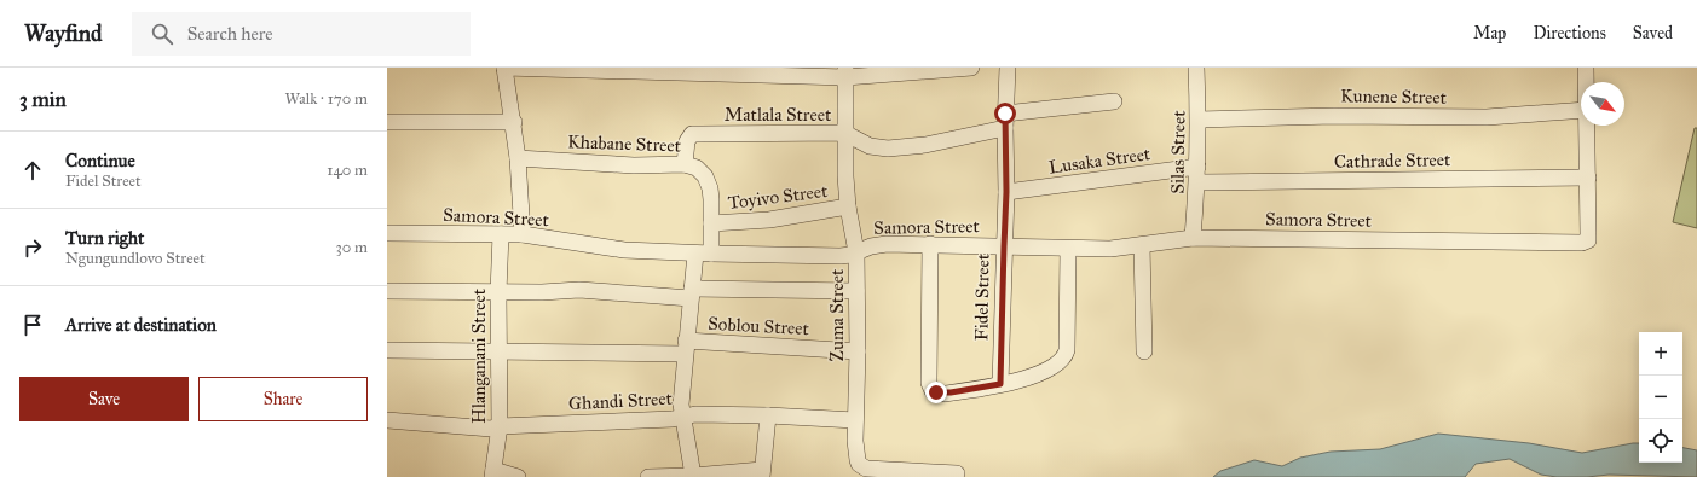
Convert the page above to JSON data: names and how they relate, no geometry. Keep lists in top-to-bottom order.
{
  "streets": {
    "street": [
      "Kunene Street",
      "Matlala Street",
      "Khabane Street",
      "Silas Street",
      "Lusaka Street",
      "Cathrade Street",
      "Toyivo Street",
      "Samora Street",
      "Fidel Street",
      "Zuma Street",
      "Soblou Street",
      "Hlanganani Street",
      "Ghandi Street"
    ]
  },
  "crossings": [
    ["Kunene Street", "Silas Street"],
    ["Matlala Street", "Khabane Street"],
    ["Matlala Street", "Fidel Street"],
    ["Matlala Street", "Zuma Street"],
    ["Khabane Street", "Toyivo Street"],
    ["Khabane Street", "Samora Street"],
    ["Silas Street", "Lusaka Street"],
    ["Silas Street", "Cathrade Street"],
    ["Silas Street", "Samora Street"],
    ["Lusaka Street", "Cathrade Street"],
    ["Lusaka Street", "Fidel Street"],
    ["Cathrade Street", "Samora Street"],
    ["Toyivo Street", "Zuma Street"],
    ["Samora Street", "Fidel Street"],
    ["Samora Street", "Zuma Street"],
    ["Samora Street", "Hlanganani Street"],
    ["Zuma Street", "Soblou Street"],
    ["Zuma Street", "Ghandi Street"],
    ["Soblou Street", "Hlanganani Street"],
    ["Hlanganani Street", "Ghandi Street"]
  ],
  "north": "bottom right",
  "page": {
    "header": "Wayfind",
    "search": "Search here",
    "nav": ["Map", "Directions", "Saved"],
    "heading": ["3 min", "Walk · 170 m"],
    "list": [
      ["Continue", "Fidel Street", "140 m"],
      ["Turn right", "Ngungundlovo Street", "30 m"],
      "Arrive at destination"
    ],
    "map_buttons": ["+", "−"],
    "buttons": ["Save", "Share"]
  }
}
